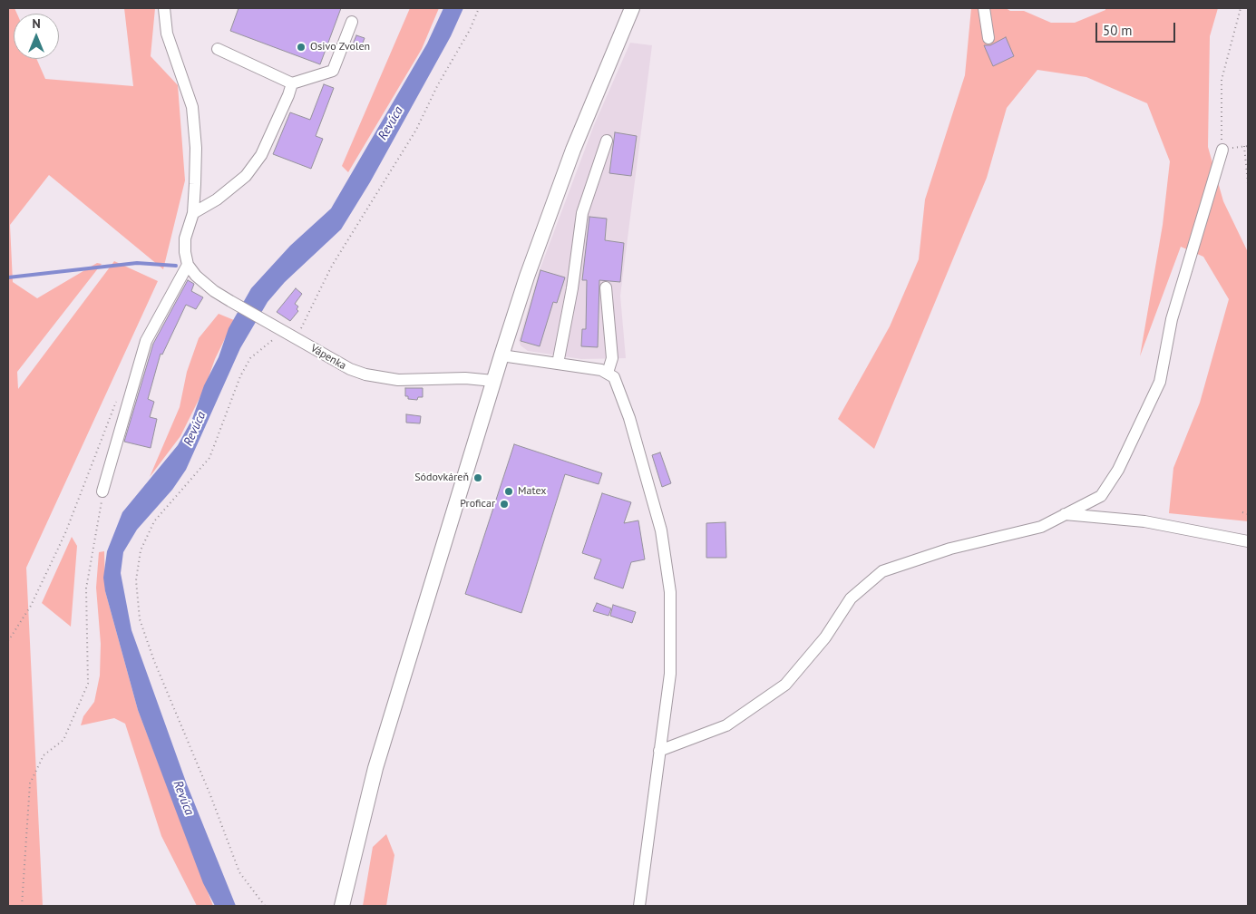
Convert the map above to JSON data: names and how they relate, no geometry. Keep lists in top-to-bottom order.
{
  "streets": {
    "street": ["Vápenka"]
  },
  "water": ["Revúca"],
  "places": [
    "Osivo Zvolen",
    "Sódovkáreň",
    "Matex",
    "Proficar"
  ],
  "scale_bar": "50 m",
  "north": "top"
}
